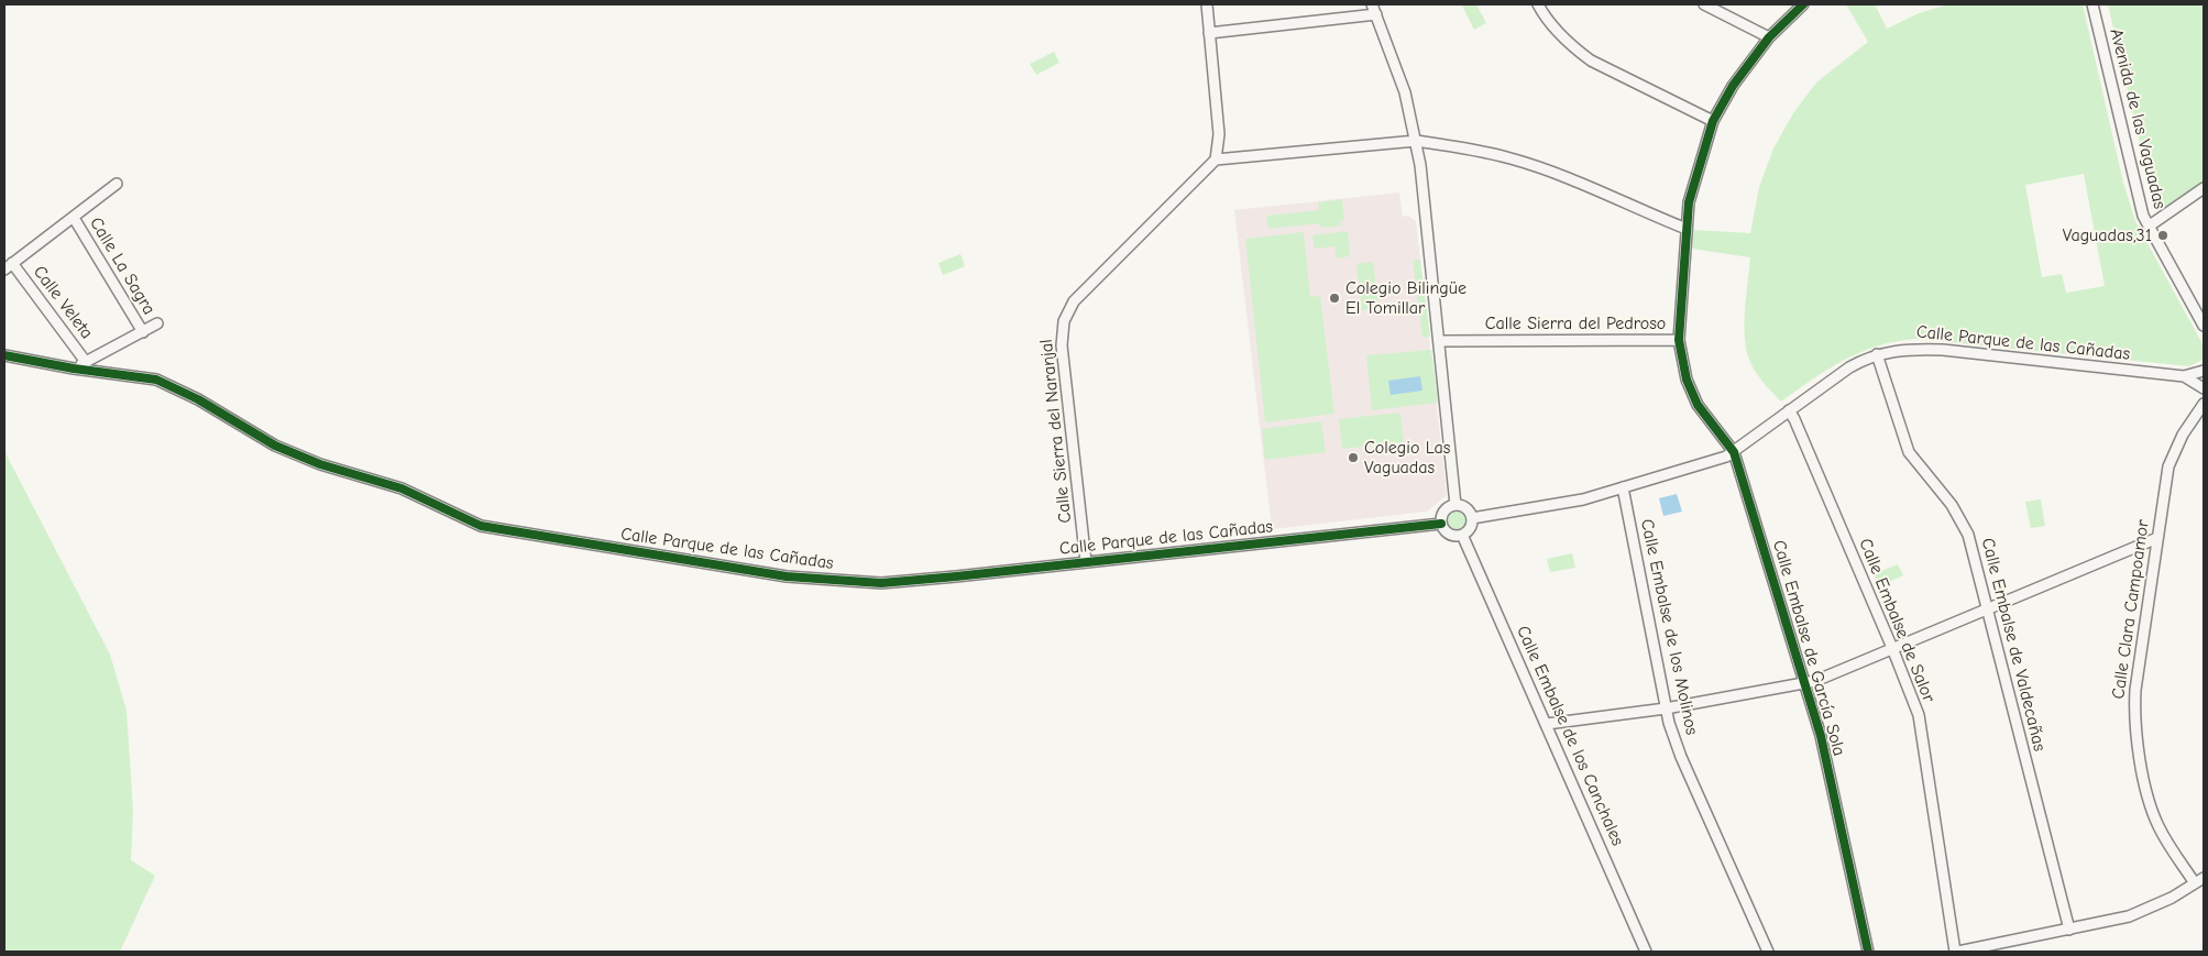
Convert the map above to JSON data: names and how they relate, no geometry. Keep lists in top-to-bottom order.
{
  "streets": {
    "street": [
      "Avenida de las Vaguadas",
      "Calle La Sagra",
      "Calle Veleta",
      "Calle Sierra del Pedroso",
      "Calle Parque de las Cañadas",
      "Calle Sierra del Naranjal",
      "Calle Clara Campoamor",
      "Calle Embalse de Salor",
      "Calle Embalse de los Molinos",
      "Calle Embalse de Valdecañas",
      "Calle Embalse de García Sola",
      "Calle Embalse de los Canchales"
    ]
  },
  "crossings": [
    ["Calle Parque de las Cañadas", "Calle Sierra del Naranjal"],
    ["Calle Parque de las Cañadas", "Calle Embalse de Salor"],
    ["Calle Parque de las Cañadas", "Calle Embalse de los Molinos"],
    ["Calle Parque de las Cañadas", "Calle Embalse de Valdecañas"],
    ["Calle Parque de las Cañadas", "Calle Embalse de García Sola"],
    ["Calle Parque de las Cañadas", "Calle Embalse de los Canchales"]
  ],
  "places": ["Vaguadas,31", "Colegio Bilingüe El Tomillar", "Colegio Las Vaguadas"]
}
